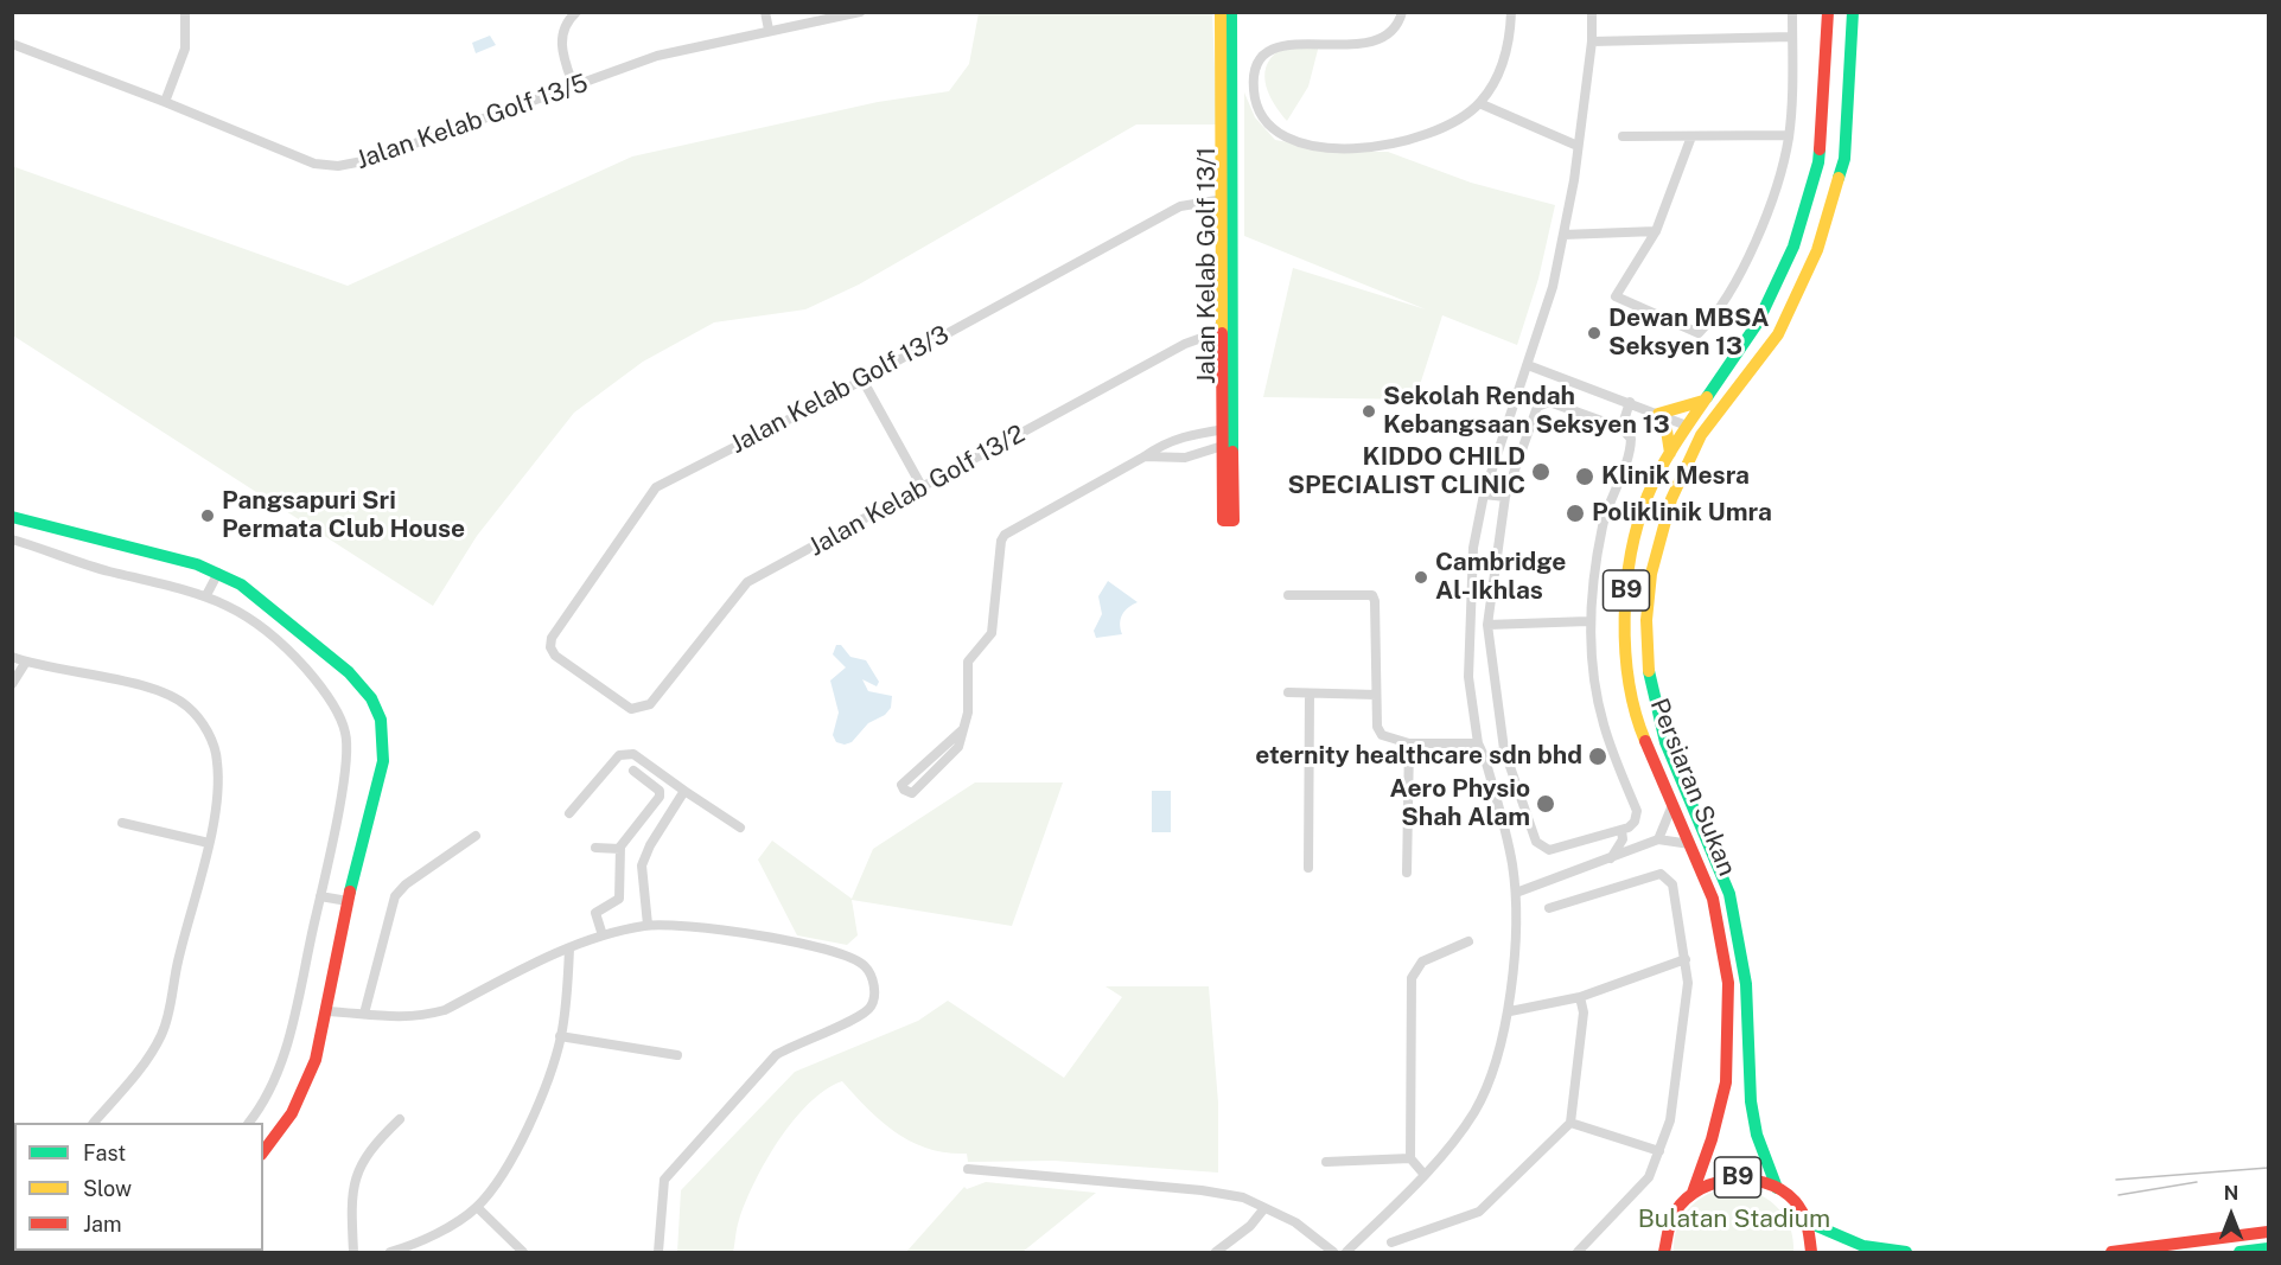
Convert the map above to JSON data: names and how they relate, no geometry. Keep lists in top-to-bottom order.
{
  "streets": {
    "main road": ["Jalan Kelab Golf 13/1", "B9", "Persiaran Sukan"],
    "street": ["Jalan Kelab Golf 13/5", "Jalan Kelab Golf 13/3", "Jalan Kelab Golf 13/2"]
  },
  "crossings": [
    ["Jalan Kelab Golf 13/1", "Jalan Kelab Golf 13/3"],
    ["Jalan Kelab Golf 13/1", "Jalan Kelab Golf 13/2"],
    ["Jalan Kelab Golf 13/3", "Jalan Kelab Golf 13/2"],
    ["B9", "Persiaran Sukan"]
  ],
  "parks": ["Bulatan Stadium"],
  "places": [
    "Dewan MBSA Seksyen 13",
    "Sekolah Rendah Kebangsaan Seksyen 13",
    "KIDDO CHILD SPECIALIST CLINIC",
    "Klinik Mesra",
    "Poliklinik Umra",
    "Pangsapuri Sri Permata Club House",
    "Cambridge Al-Ikhlas",
    "eternity healthcare sdn bhd",
    "Aero Physio Shah Alam"
  ],
  "legend": ["Fast", "Slow", "Jam"],
  "north": "top"
}
